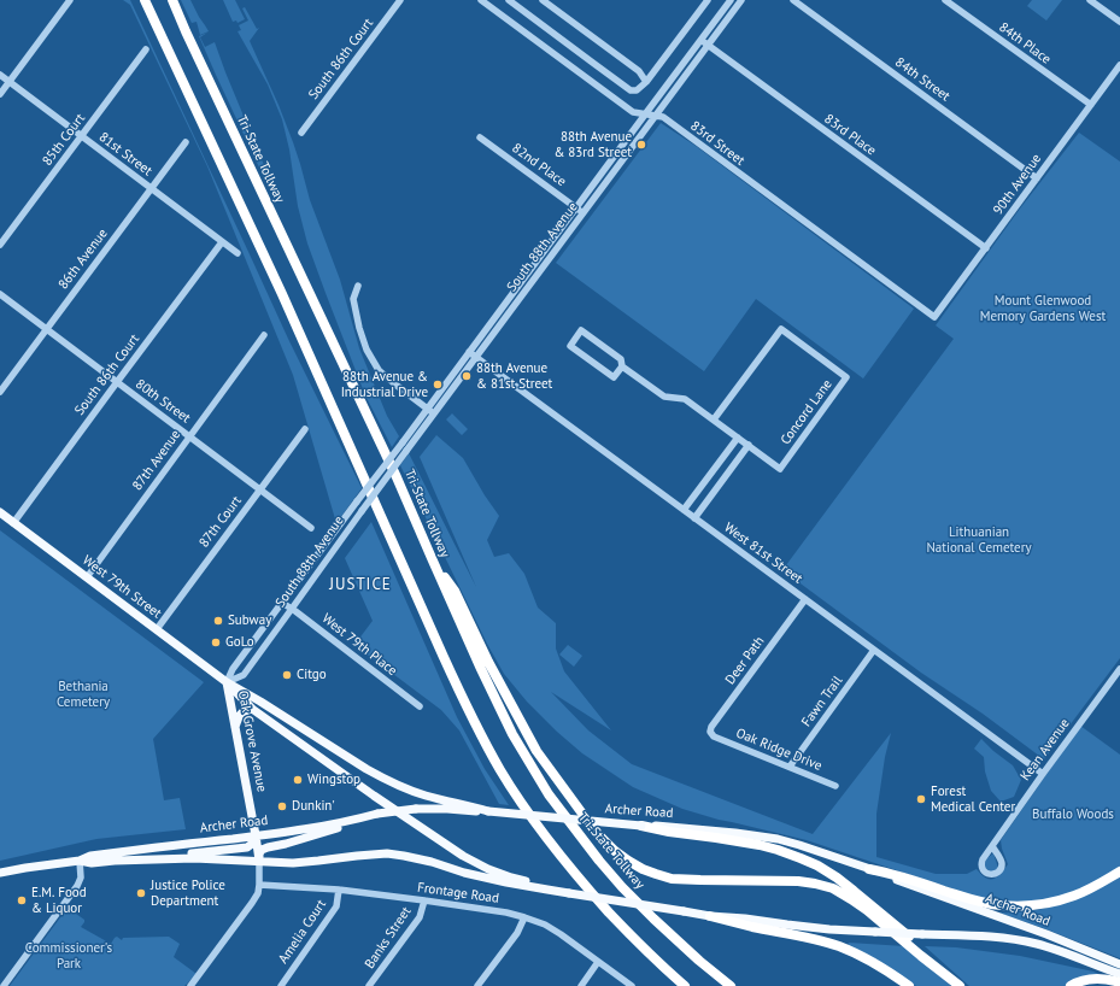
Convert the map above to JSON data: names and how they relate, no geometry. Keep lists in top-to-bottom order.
{
  "streets": {
    "highway": ["Tri-State Tollway"],
    "main road": ["West 79th Street", "Oak Grove Avenue", "Archer Road"],
    "street": [
      "84th Place",
      "South 86th Court",
      "84th Street",
      "83rd Place",
      "85th Court",
      "83rd Street",
      "81st Street",
      "82nd Place",
      "90th Avenue",
      "South 88th Avenue",
      "86th Avenue",
      "80th Street",
      "Concord Lane",
      "87th Avenue",
      "87th Court",
      "West 81st Street",
      "West 79th Place",
      "Deer Path",
      "Fawn Trail",
      "Oak Ridge Drive",
      "Kean Avenue",
      "Frontage Road",
      "Amelia Court",
      "Banks Street"
    ]
  },
  "crossings": [
    ["84th Place", "90th Avenue"],
    ["South 86th Court", "81st Street"],
    ["South 86th Court", "80th Street"],
    ["South 86th Court", "West 79th Street"],
    ["84th Street", "90th Avenue"],
    ["83rd Place", "90th Avenue"],
    ["83rd Place", "South 88th Avenue"],
    ["85th Court", "81st Street"],
    ["83rd Street", "90th Avenue"],
    ["83rd Street", "South 88th Avenue"],
    ["81st Street", "86th Avenue"],
    ["82nd Place", "South 88th Avenue"],
    ["South 88th Avenue", "West 81st Street"],
    ["South 88th Avenue", "West 79th Street"],
    ["South 88th Avenue", "West 79th Place"],
    ["South 88th Avenue", "Oak Grove Avenue"],
    ["86th Avenue", "80th Street"],
    ["80th Street", "87th Avenue"],
    ["80th Street", "87th Court"],
    ["87th Avenue", "West 79th Street"],
    ["87th Court", "West 79th Street"],
    ["West 81st Street", "Deer Path"],
    ["West 81st Street", "Fawn Trail"],
    ["West 81st Street", "Kean Avenue"],
    ["West 79th Street", "Oak Grove Avenue"],
    ["Deer Path", "Oak Ridge Drive"],
    ["Fawn Trail", "Oak Ridge Drive"],
    ["Oak Grove Avenue", "Archer Road"],
    ["Oak Grove Avenue", "Frontage Road"],
    ["Frontage Road", "Amelia Court"],
    ["Frontage Road", "Banks Street"]
  ],
  "districts": ["JUSTICE"],
  "parks": [
    "Mount Glenwood Memory Gardens West",
    "Lithuanian National Cemetery",
    "Bethania Cemetery",
    "Buffalo Woods",
    "Commissioner's Park"
  ],
  "places": [
    "88th Avenue & 83rd Street",
    "88th Avenue & 81st Street",
    "88th Avenue & Industrial Drive",
    "Subway",
    "GoLo",
    "Citgo",
    "Wingstop",
    "Forest Medical Center",
    "Dunkin'",
    "Justice Police Department",
    "E.M. Food & Liquor"
  ]
}
